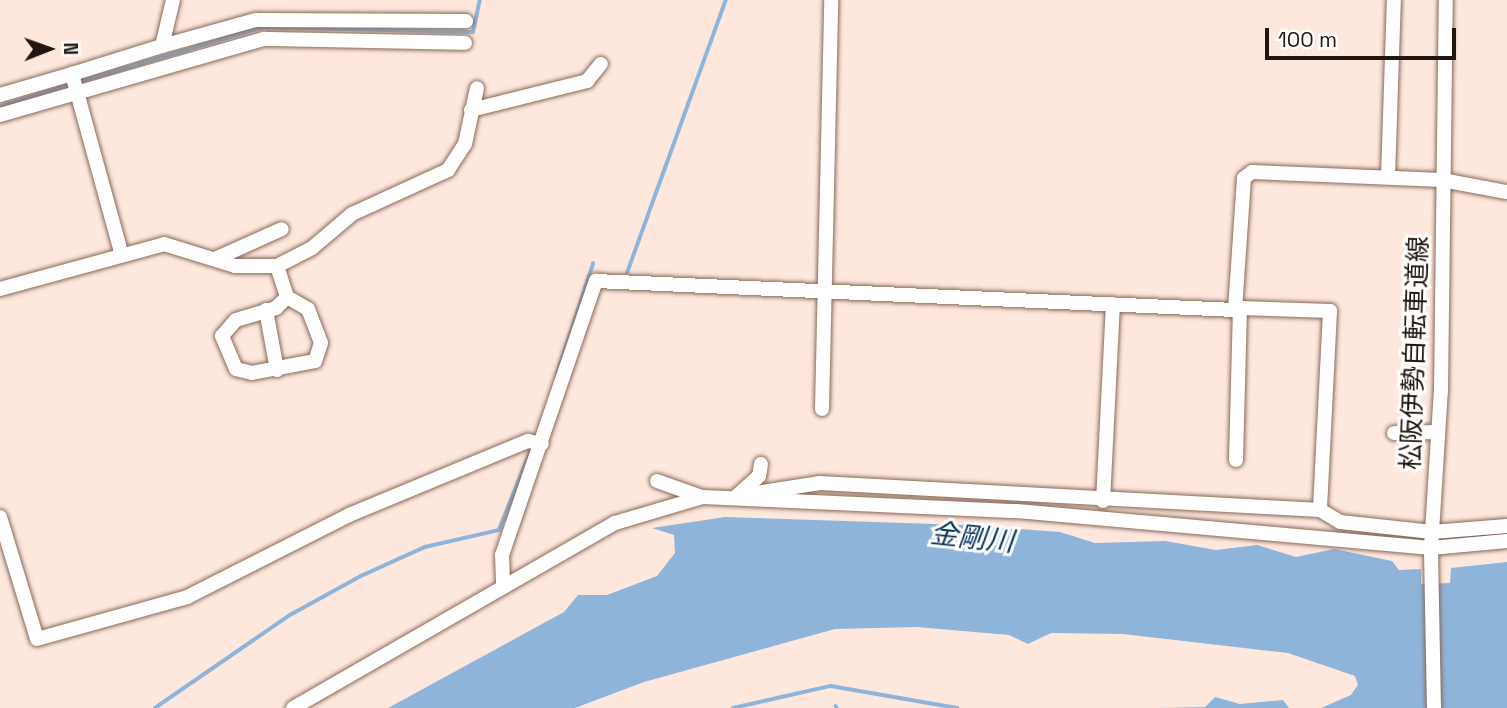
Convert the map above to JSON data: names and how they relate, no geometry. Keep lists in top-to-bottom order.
{
  "streets": {
    "street": ["松阪伊勢自転車道線"]
  },
  "water": ["金剛川"],
  "scale_bar": "100 m",
  "north": "right"
}
